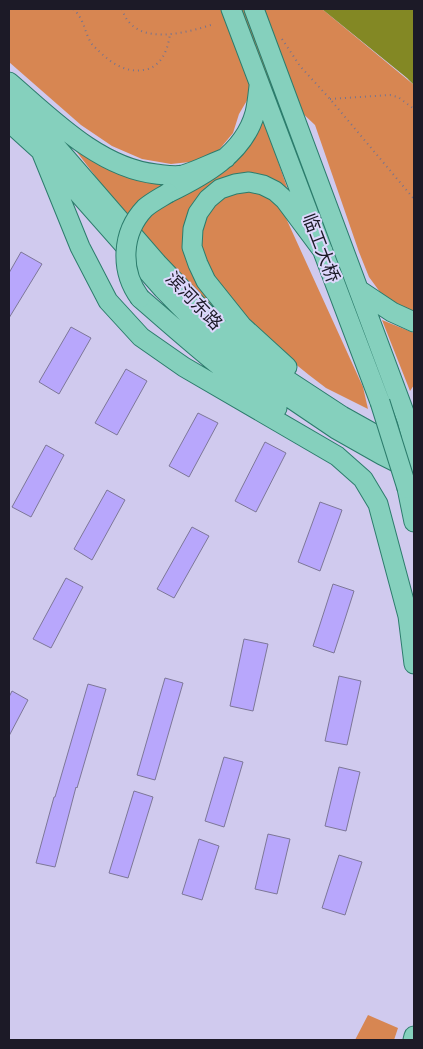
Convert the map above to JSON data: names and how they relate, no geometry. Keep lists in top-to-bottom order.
{
  "streets": {
    "main road": ["临工大桥", "滨河东路"]
  },
  "crossings": [
    ["临工大桥", "滨河东路"]
  ]
}
